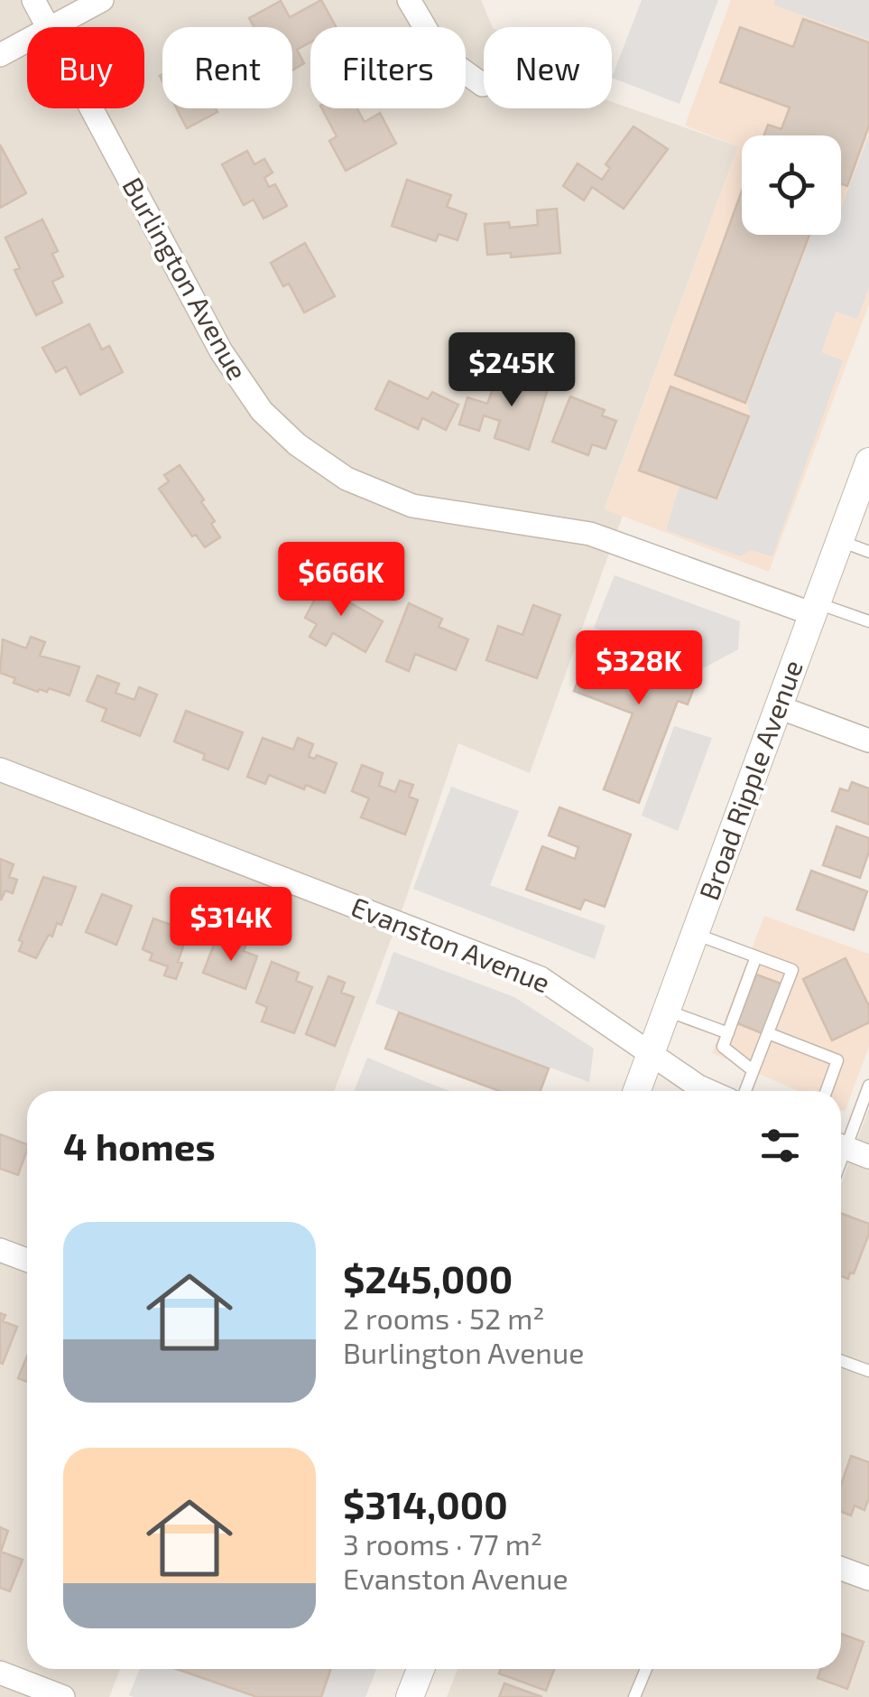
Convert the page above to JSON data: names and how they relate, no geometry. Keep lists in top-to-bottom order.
{
  "streets": {
    "street": ["Burlington Avenue", "Broad Ripple Avenue", "Evanston Avenue"]
  },
  "crossings": [
    ["Burlington Avenue", "Broad Ripple Avenue"],
    ["Broad Ripple Avenue", "Evanston Avenue"]
  ],
  "page": {
    "chip": [
      "Buy",
      "Rent",
      "Filters",
      "New"
    ],
    "price": [
      "$245K",
      "$666K",
      "$328K",
      "$314K"
    ],
    "heading": "4 homes",
    "list": [
      {
        "name": "$245,000",
        "note": "2 rooms · 52 m² · Burlington Avenue"
      },
      {
        "name": "$314,000",
        "note": "3 rooms · 77 m² · Evanston Avenue"
      }
    ]
  }
}
